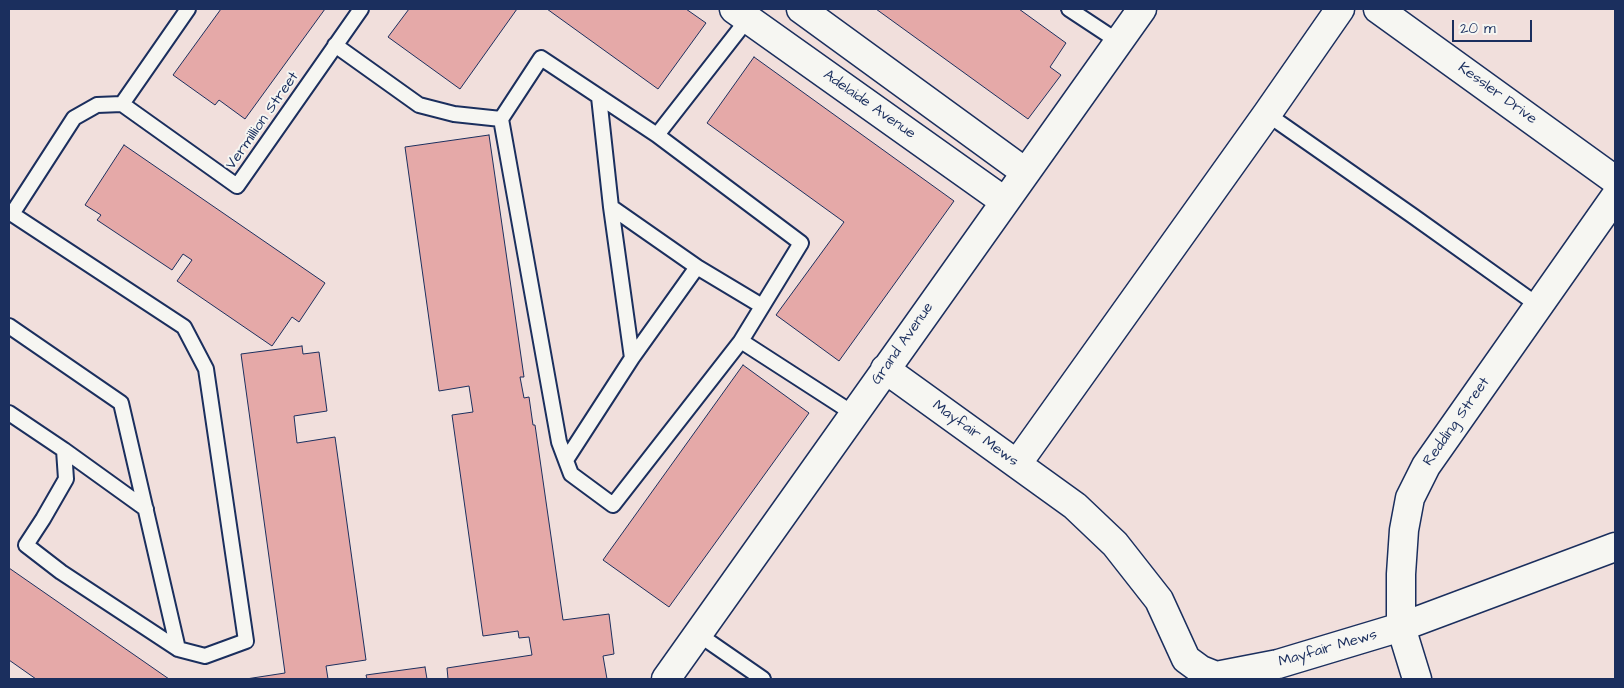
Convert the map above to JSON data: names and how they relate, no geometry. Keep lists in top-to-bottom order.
{
  "streets": {
    "street": [
      "Kessler Drive",
      "Adelaide Avenue",
      "Grand Avenue",
      "Redding Street",
      "Mayfair Mews"
    ],
    "lane": ["Vermillion Street"]
  },
  "crossings": [
    ["Adelaide Avenue", "Grand Avenue"],
    ["Grand Avenue", "Mayfair Mews"],
    ["Redding Street", "Mayfair Mews"]
  ],
  "scale_bar": "20 m"
}
